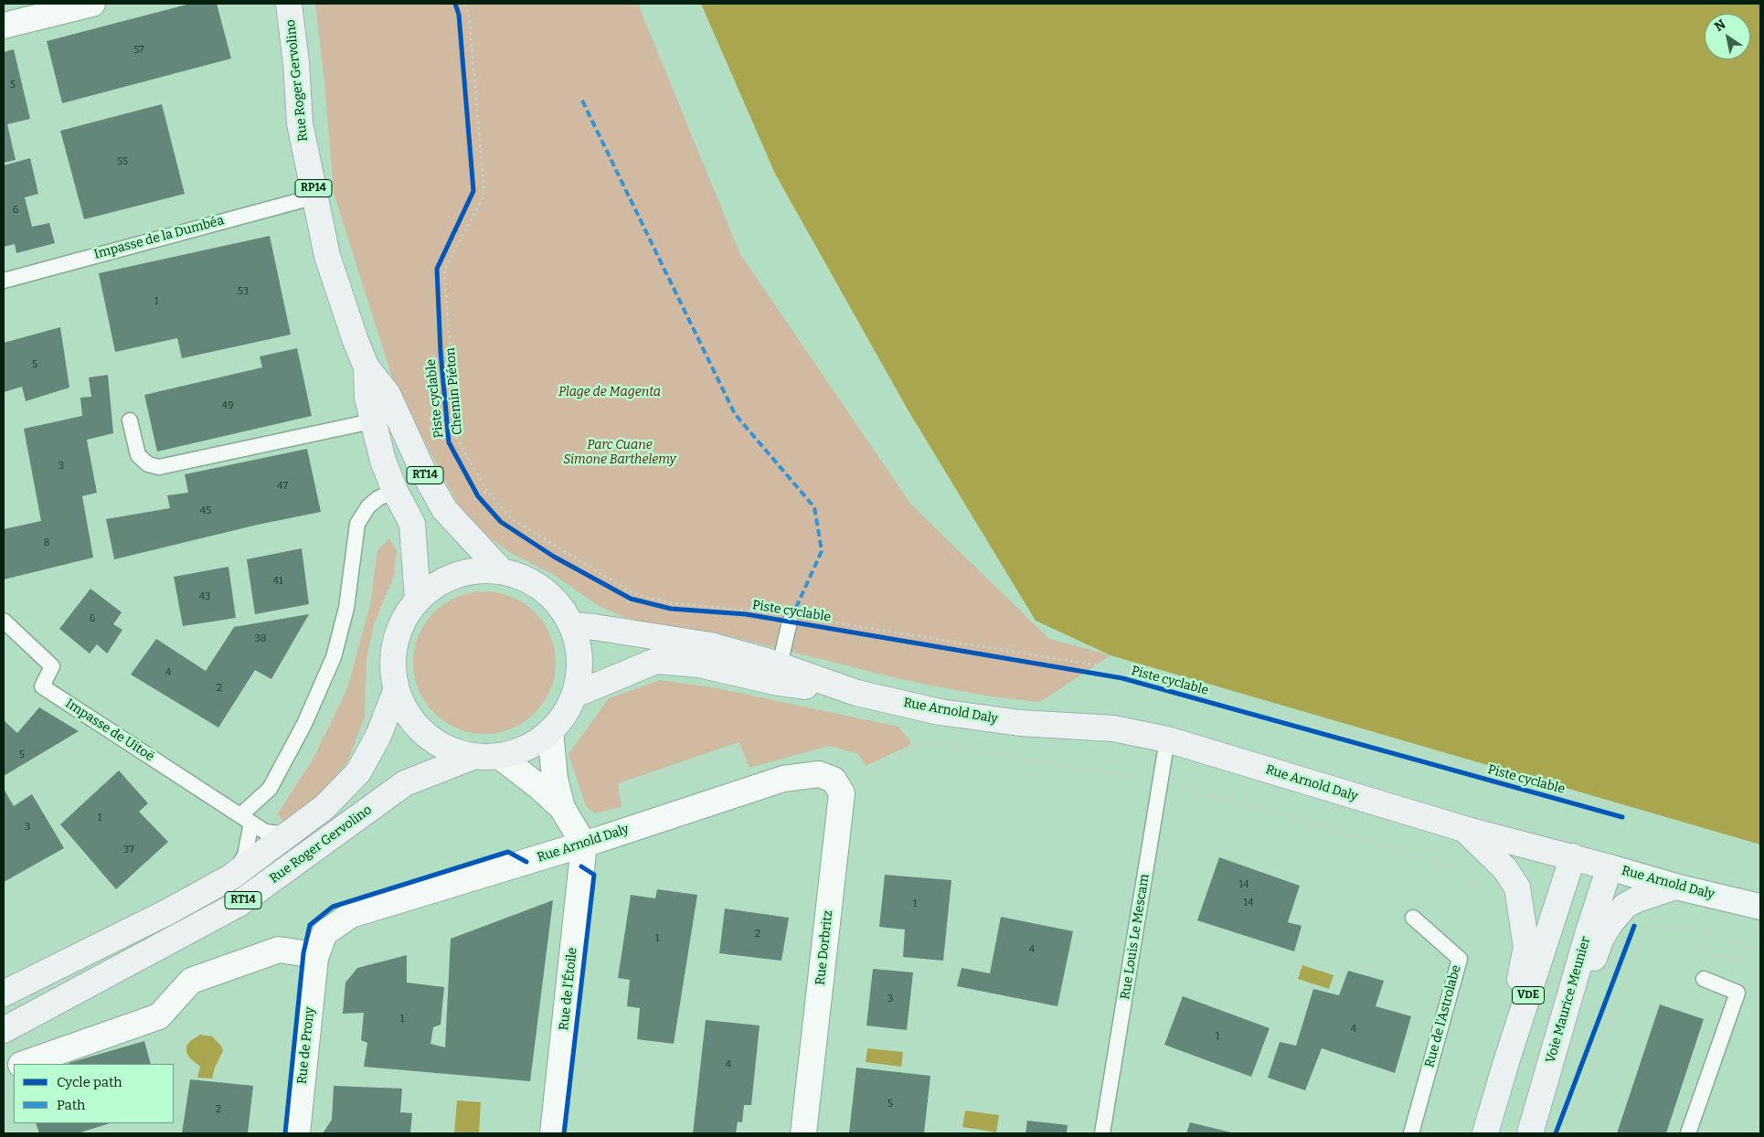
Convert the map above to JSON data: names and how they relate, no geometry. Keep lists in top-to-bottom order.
{
  "streets": {
    "main road": [
      "Rue Roger Gervolino",
      "RP14",
      "RT14",
      "Rue Arnold Daly",
      "VDE",
      "Voie Maurice Meunier"
    ],
    "street": ["Rue Dorbritz", "Rue de l'Étoile", "Rue de Prony"],
    "lane": [
      "Impasse de la Dumbéa",
      "Impasse de Uitoë",
      "Rue Louis Le Mescam",
      "Rue de l'Astrolabe"
    ],
    "path": ["Piste cyclable"],
    "cycle path": ["Chemin Piéton"]
  },
  "crossings": [
    ["Rue Roger Gervolino", "Impasse de la Dumbéa"],
    ["Rue Arnold Daly", "Rue Louis Le Mescam"],
    ["Rue Arnold Daly", "Rue Dorbritz"],
    ["Rue Arnold Daly", "Rue de l'Étoile"],
    ["Rue Arnold Daly", "VDE"],
    ["Rue Arnold Daly", "Voie Maurice Meunier"],
    ["Rue Arnold Daly", "Rue de Prony"]
  ],
  "parks": ["Plage de Magenta", "Parc Cuane Simone Barthelemy"],
  "house_numbers": [
    "57",
    "5",
    "55",
    "6",
    "53",
    "1",
    "5",
    "49",
    "3",
    "47",
    "45",
    "8",
    "41",
    "43",
    "6",
    "38",
    "4",
    "2",
    "5",
    "1",
    "3",
    "37",
    "14",
    "14",
    "1",
    "2",
    "1",
    "4",
    "3",
    "1",
    "4",
    "1",
    "4",
    "5",
    "2"
  ],
  "legend": ["Cycle path", "Path"],
  "north": "top left"
}
